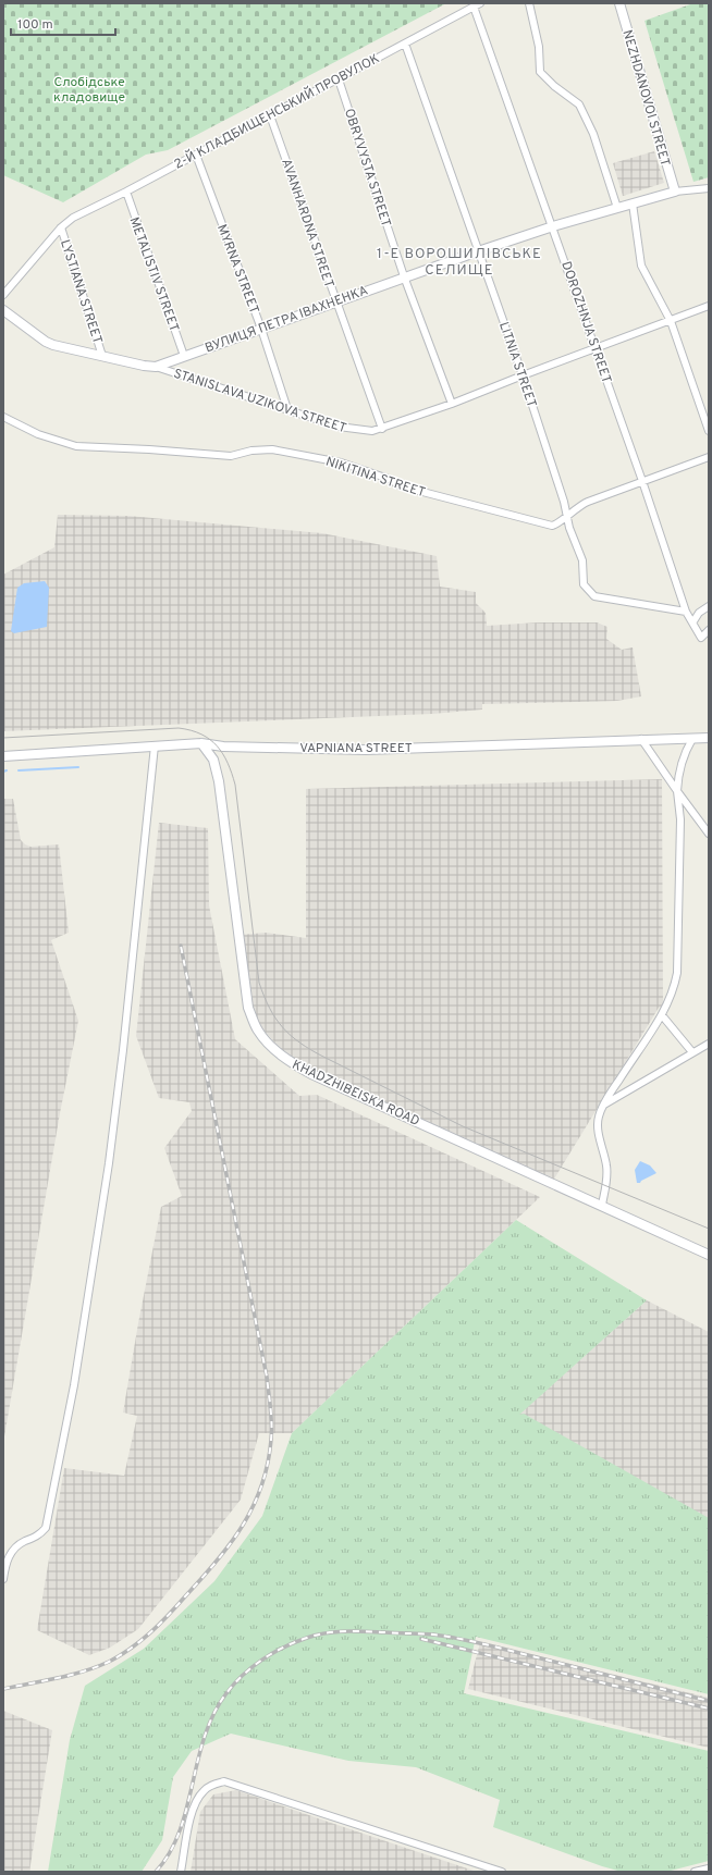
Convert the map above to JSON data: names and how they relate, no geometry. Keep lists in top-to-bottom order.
{
  "streets": {
    "street": [
      "NEZHDANOVOI STREET",
      "2-Й КЛАДБИЩЕНСЬКИЙ ПРОВУЛОК",
      "OBRYVYSTA STREET",
      "AVANHARDNA STREET",
      "MYRNA STREET",
      "METALISTIV STREET",
      "LYSTIANA STREET",
      "ВУЛИЦЯ ПЕТРА ІВАХНЕНКА",
      "DOROZHNJA STREET",
      "LITNIA STREET",
      "STANISLAVA UZIKOVA STREET",
      "NIKITINA STREET",
      "VAPNIANA STREET",
      "KHADZHIBEISKA ROAD"
    ]
  },
  "crossings": [
    ["NEZHDANOVOI STREET", "ВУЛИЦЯ ПЕТРА ІВАХНЕНКА"],
    ["2-Й КЛАДБИЩЕНСЬКИЙ ПРОВУЛОК", "OBRYVYSTA STREET"],
    ["2-Й КЛАДБИЩЕНСЬКИЙ ПРОВУЛОК", "AVANHARDNA STREET"],
    ["2-Й КЛАДБИЩЕНСЬКИЙ ПРОВУЛОК", "MYRNA STREET"],
    ["2-Й КЛАДБИЩЕНСЬКИЙ ПРОВУЛОК", "METALISTIV STREET"],
    ["2-Й КЛАДБИЩЕНСЬКИЙ ПРОВУЛОК", "LYSTIANA STREET"],
    ["2-Й КЛАДБИЩЕНСЬКИЙ ПРОВУЛОК", "DOROZHNJA STREET"],
    ["2-Й КЛАДБИЩЕНСЬКИЙ ПРОВУЛОК", "LITNIA STREET"],
    ["OBRYVYSTA STREET", "ВУЛИЦЯ ПЕТРА ІВАХНЕНКА"],
    ["OBRYVYSTA STREET", "STANISLAVA UZIKOVA STREET"],
    ["AVANHARDNA STREET", "ВУЛИЦЯ ПЕТРА ІВАХНЕНКА"],
    ["AVANHARDNA STREET", "STANISLAVA UZIKOVA STREET"],
    ["MYRNA STREET", "ВУЛИЦЯ ПЕТРА ІВАХНЕНКА"],
    ["MYRNA STREET", "STANISLAVA UZIKOVA STREET"],
    ["METALISTIV STREET", "ВУЛИЦЯ ПЕТРА ІВАХНЕНКА"],
    ["LYSTIANA STREET", "ВУЛИЦЯ ПЕТРА ІВАХНЕНКА"],
    ["ВУЛИЦЯ ПЕТРА ІВАХНЕНКА", "DOROZHNJA STREET"],
    ["ВУЛИЦЯ ПЕТРА ІВАХНЕНКА", "LITNIA STREET"],
    ["ВУЛИЦЯ ПЕТРА ІВАХНЕНКА", "STANISLAVA UZIKOVA STREET"],
    ["DOROZHNJA STREET", "LITNIA STREET"],
    ["DOROZHNJA STREET", "STANISLAVA UZIKOVA STREET"],
    ["DOROZHNJA STREET", "NIKITINA STREET"],
    ["LITNIA STREET", "STANISLAVA UZIKOVA STREET"],
    ["LITNIA STREET", "NIKITINA STREET"],
    ["VAPNIANA STREET", "KHADZHIBEISKA ROAD"]
  ],
  "districts": ["1-Е ВОРОШИЛІВСЬКЕ СЕЛИЩЕ"],
  "parks": ["Слобідське кладовище"],
  "scale_bar": "100 m"
}
